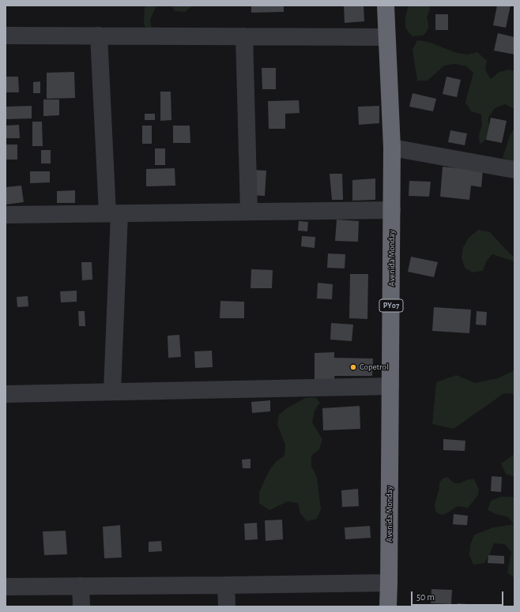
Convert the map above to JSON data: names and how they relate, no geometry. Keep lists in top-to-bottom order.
{
  "streets": {
    "highway": ["Avenida Monday", "PY07"]
  },
  "places": ["Copetrol"],
  "scale_bar": "50 m"
}
